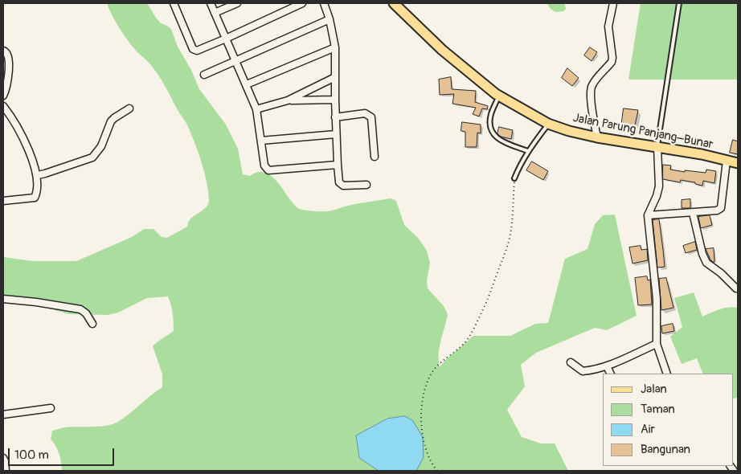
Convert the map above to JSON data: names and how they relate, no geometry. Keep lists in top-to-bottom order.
{
  "streets": {
    "main road": ["Jalan Parung Panjang–Bunar"]
  },
  "legend": [
    "Jalan",
    "Taman",
    "Air",
    "Bangunan"
  ],
  "scale_bar": "100 m"
}
